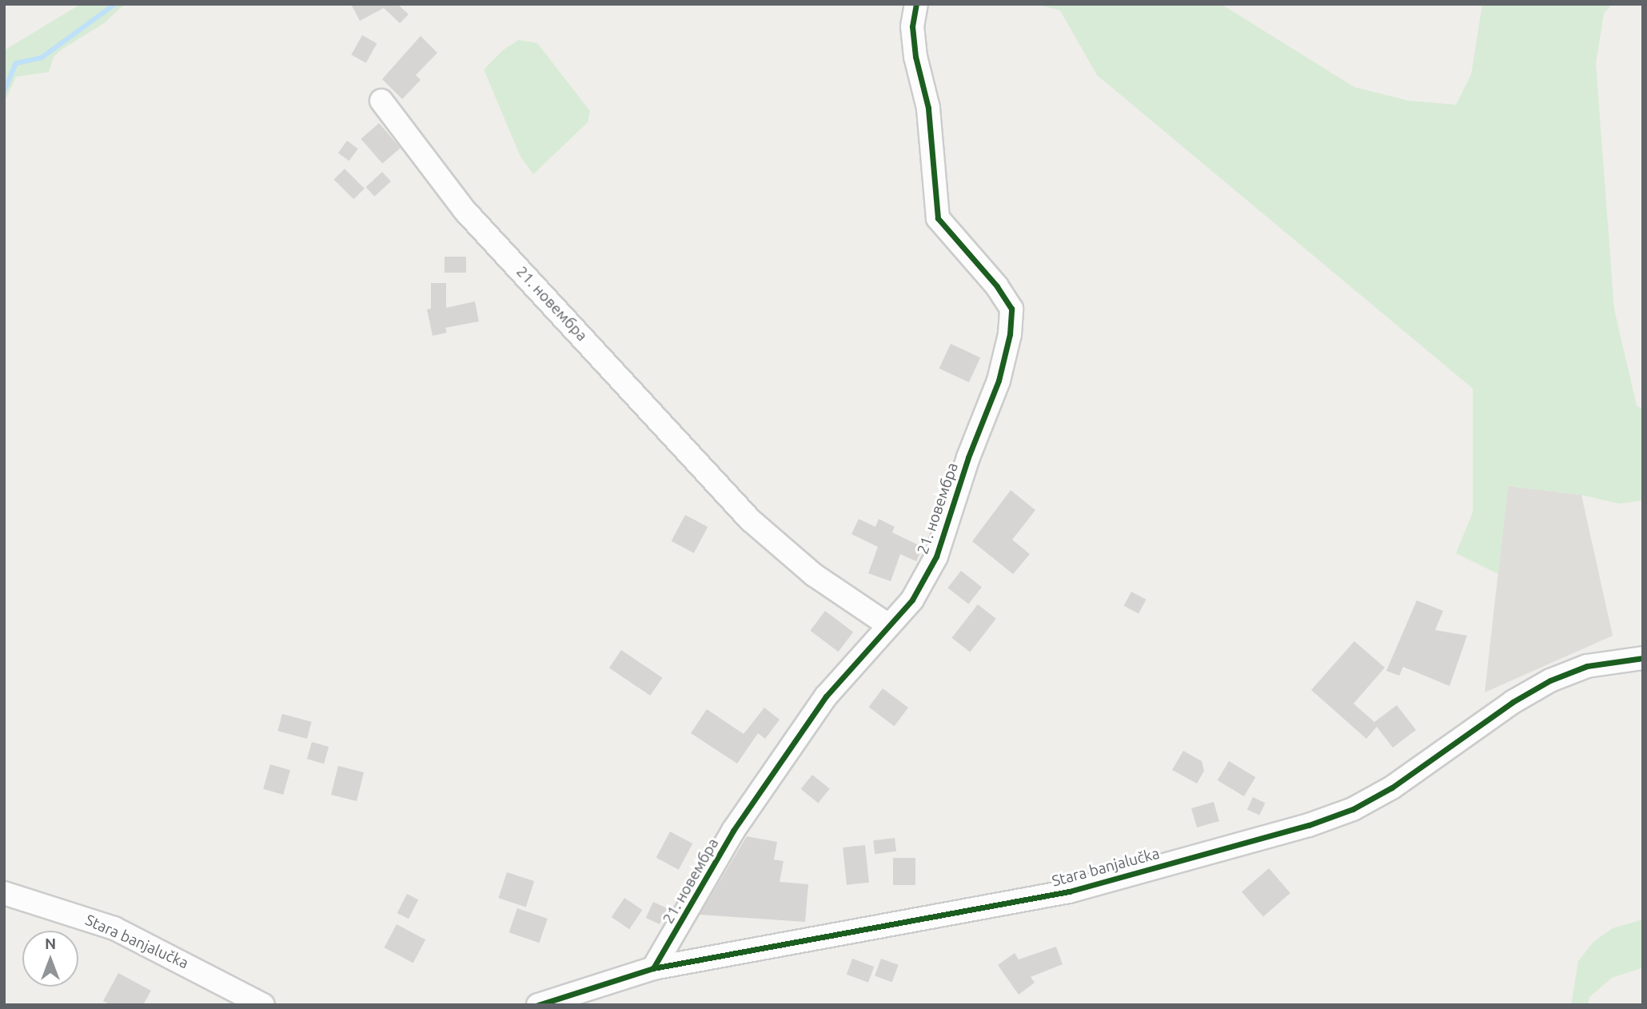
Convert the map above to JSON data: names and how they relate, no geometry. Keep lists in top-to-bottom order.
{
  "streets": {
    "street": ["21. новембра", "Stara banjalučka"]
  },
  "crossings": [
    ["21. новембра", "Stara banjalučka"]
  ],
  "north": "top"
}
